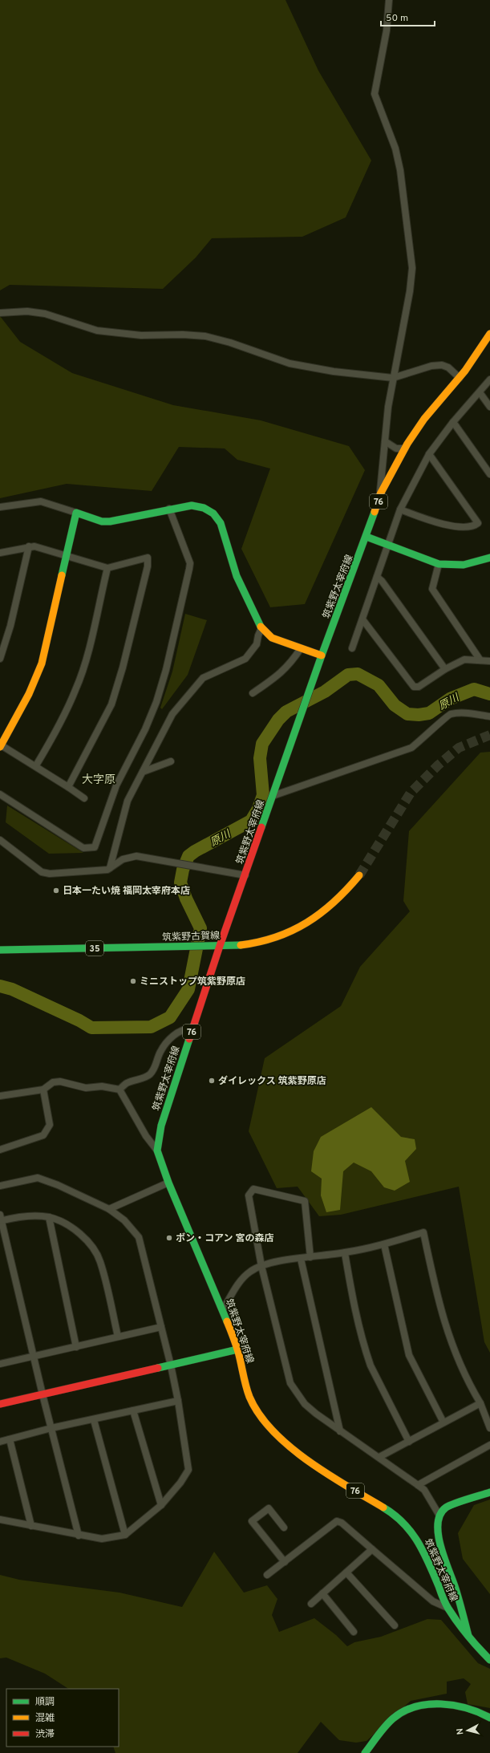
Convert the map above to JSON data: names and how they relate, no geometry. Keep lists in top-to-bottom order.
{
  "streets": {
    "main road": [
      "76",
      "筑紫野太宰府線",
      "筑紫野古賀線",
      "35"
    ]
  },
  "crossings": [
    ["筑紫野太宰府線", "筑紫野古賀線"]
  ],
  "districts": ["大字原"],
  "water": ["原川"],
  "places": [
    "日本一たい焼 福岡太宰府本店",
    "ミニストップ筑紫野原店",
    "ダイレックス 筑紫野原店",
    "ボン・コアン 宮の森店"
  ],
  "legend": ["順調", "混雑", "渋滞"],
  "scale_bar": "50 m",
  "north": "left"
}
